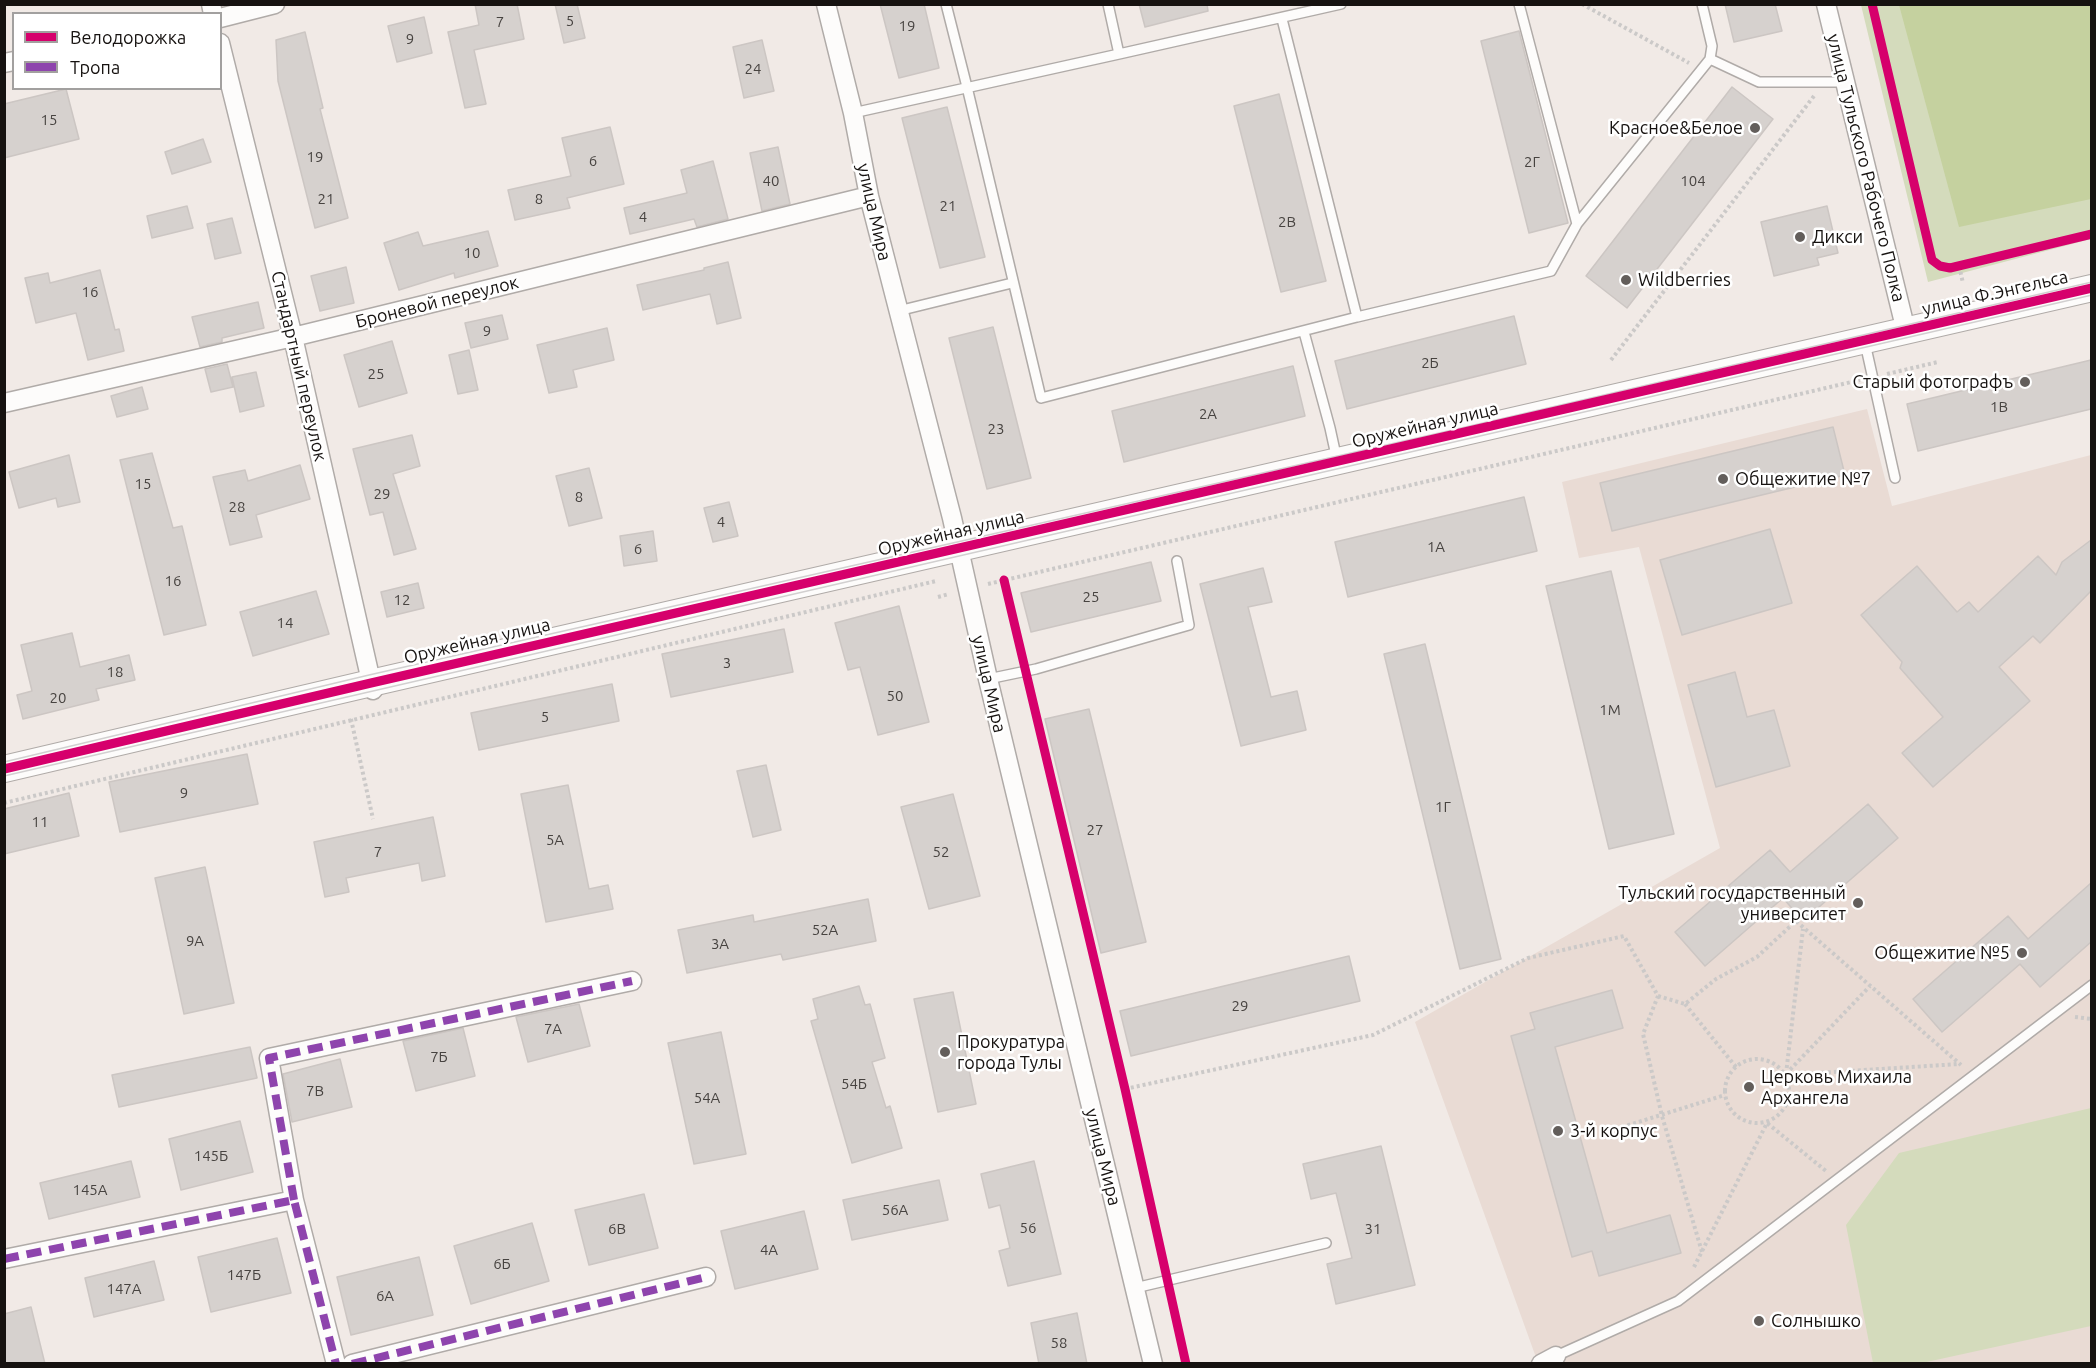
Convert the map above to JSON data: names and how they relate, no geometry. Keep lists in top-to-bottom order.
{
  "streets": {
    "street": [
      "улица Тульского Рабочего Полка",
      "улица Мира",
      "улица Ф.Энгельса",
      "Броневой переулок",
      "Стандартный переулок",
      "Оружейная улица"
    ]
  },
  "crossings": [
    ["улица Тульского Рабочего Полка", "улица Ф.Энгельса"],
    ["улица Тульского Рабочего Полка", "Оружейная улица"],
    ["улица Мира", "Броневой переулок"],
    ["улица Мира", "Оружейная улица"],
    ["улица Ф.Энгельса", "Оружейная улица"],
    ["Броневой переулок", "Стандартный переулок"],
    ["Стандартный переулок", "Оружейная улица"]
  ],
  "places": [
    "Красное&Белое",
    "Дикси",
    "Wildberries",
    "Старый фотографъ",
    "Общежитие №7",
    "Тульский государственный университет",
    "Общежитие №5",
    "Прокуратура города Тулы",
    "Церковь Михаила Архангела",
    "3-й корпус",
    "Солнышко"
  ],
  "house_numbers": [
    "5",
    "7",
    "19",
    "9",
    "24",
    "15",
    "19",
    "6",
    "2Г",
    "40",
    "104",
    "21",
    "8",
    "21",
    "4",
    "2В",
    "10",
    "16",
    "9",
    "2Б",
    "25",
    "1В",
    "2А",
    "23",
    "15",
    "29",
    "8",
    "28",
    "4",
    "1А",
    "6",
    "16",
    "25",
    "12",
    "14",
    "3",
    "18",
    "50",
    "20",
    "1М",
    "5",
    "9",
    "1Г",
    "11",
    "27",
    "5А",
    "7",
    "52",
    "52А",
    "9А",
    "3А",
    "29",
    "7А",
    "7Б",
    "54Б",
    "7В",
    "54А",
    "145Б",
    "145А",
    "56А",
    "56",
    "6В",
    "31",
    "4А",
    "6Б",
    "147Б",
    "147А",
    "6А",
    "58"
  ],
  "legend": ["Велодорожка", "Тропа"]
}
